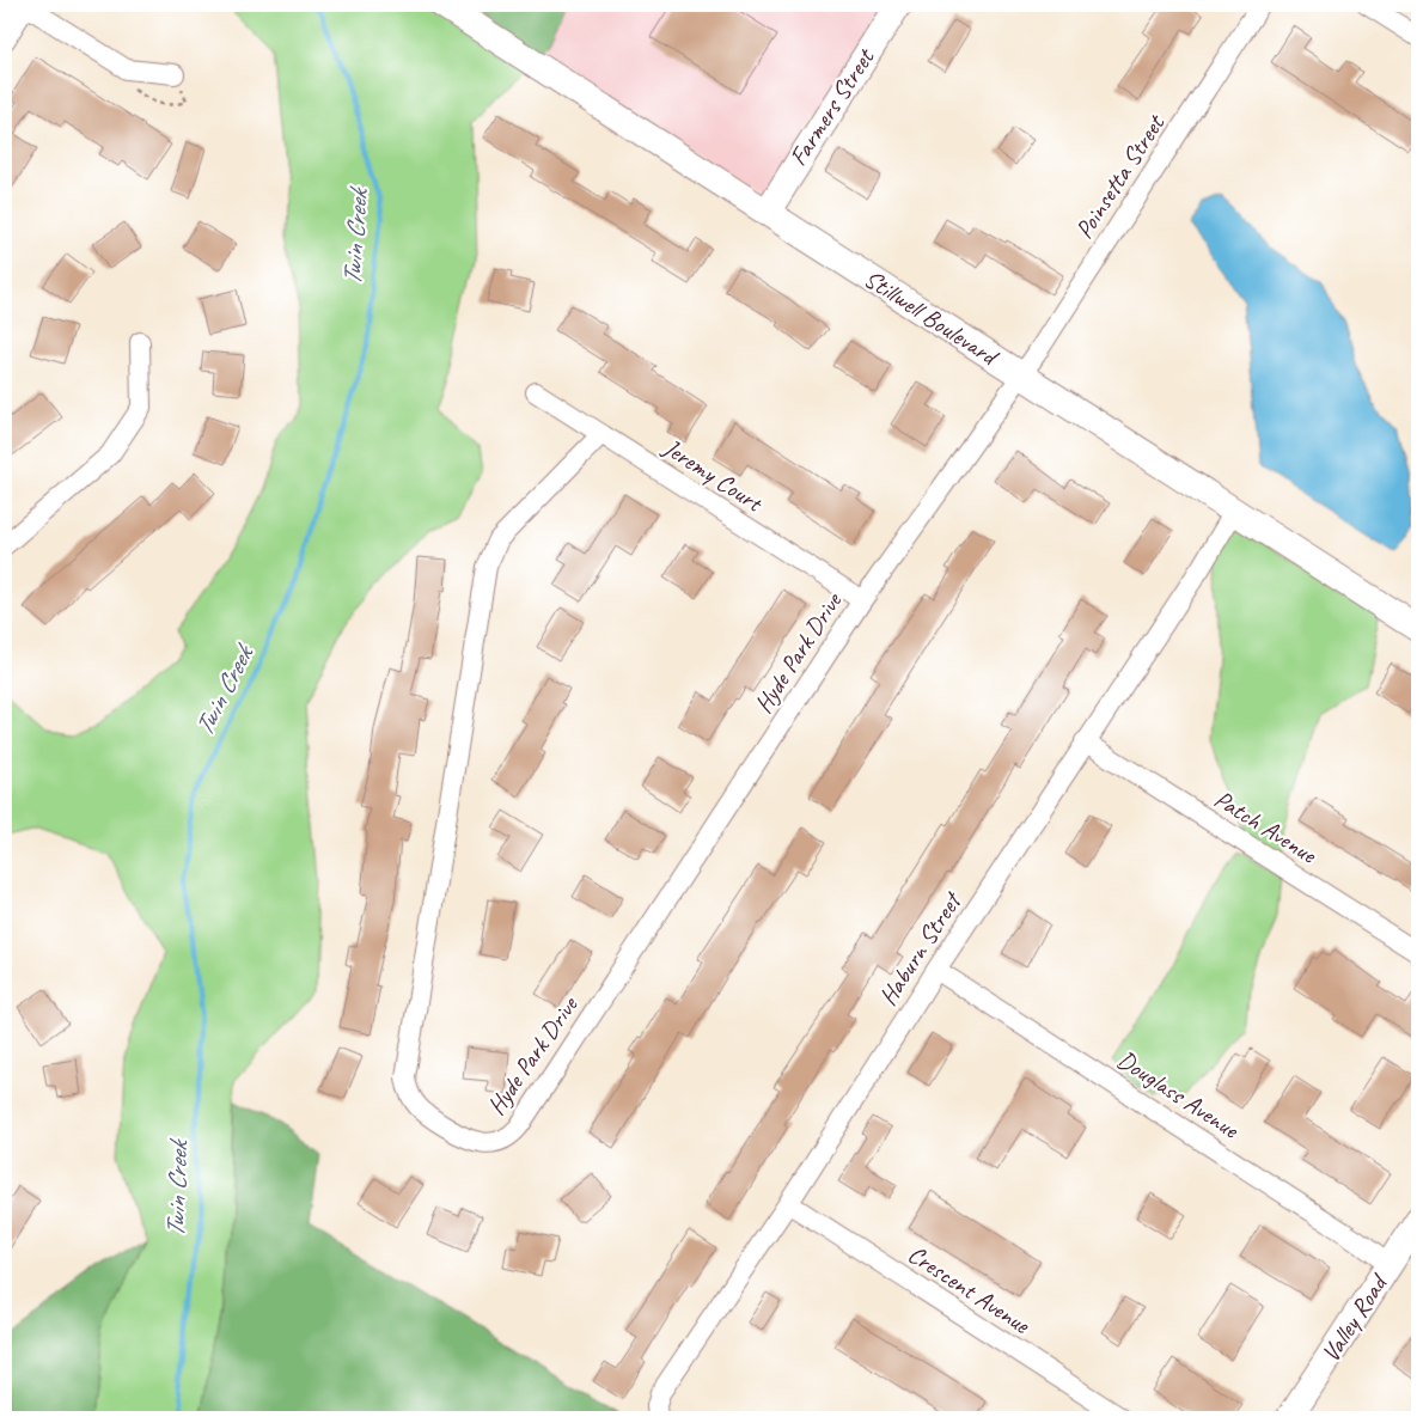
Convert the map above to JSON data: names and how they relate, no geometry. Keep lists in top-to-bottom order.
{
  "streets": {
    "street": [
      "Farmers Street",
      "Poinsetta Street",
      "Stillwell Boulevard",
      "Jeremy Court",
      "Hyde Park Drive",
      "Patch Avenue",
      "Haburn Street",
      "Douglass Avenue",
      "Crescent Avenue",
      "Valley Road"
    ]
  },
  "crossings": [
    ["Farmers Street", "Stillwell Boulevard"],
    ["Poinsetta Street", "Stillwell Boulevard"],
    ["Poinsetta Street", "Hyde Park Drive"],
    ["Stillwell Boulevard", "Hyde Park Drive"],
    ["Stillwell Boulevard", "Haburn Street"],
    ["Jeremy Court", "Hyde Park Drive"],
    ["Patch Avenue", "Haburn Street"],
    ["Haburn Street", "Douglass Avenue"],
    ["Haburn Street", "Crescent Avenue"],
    ["Douglass Avenue", "Valley Road"]
  ],
  "water": ["Twin Creek"]
}
